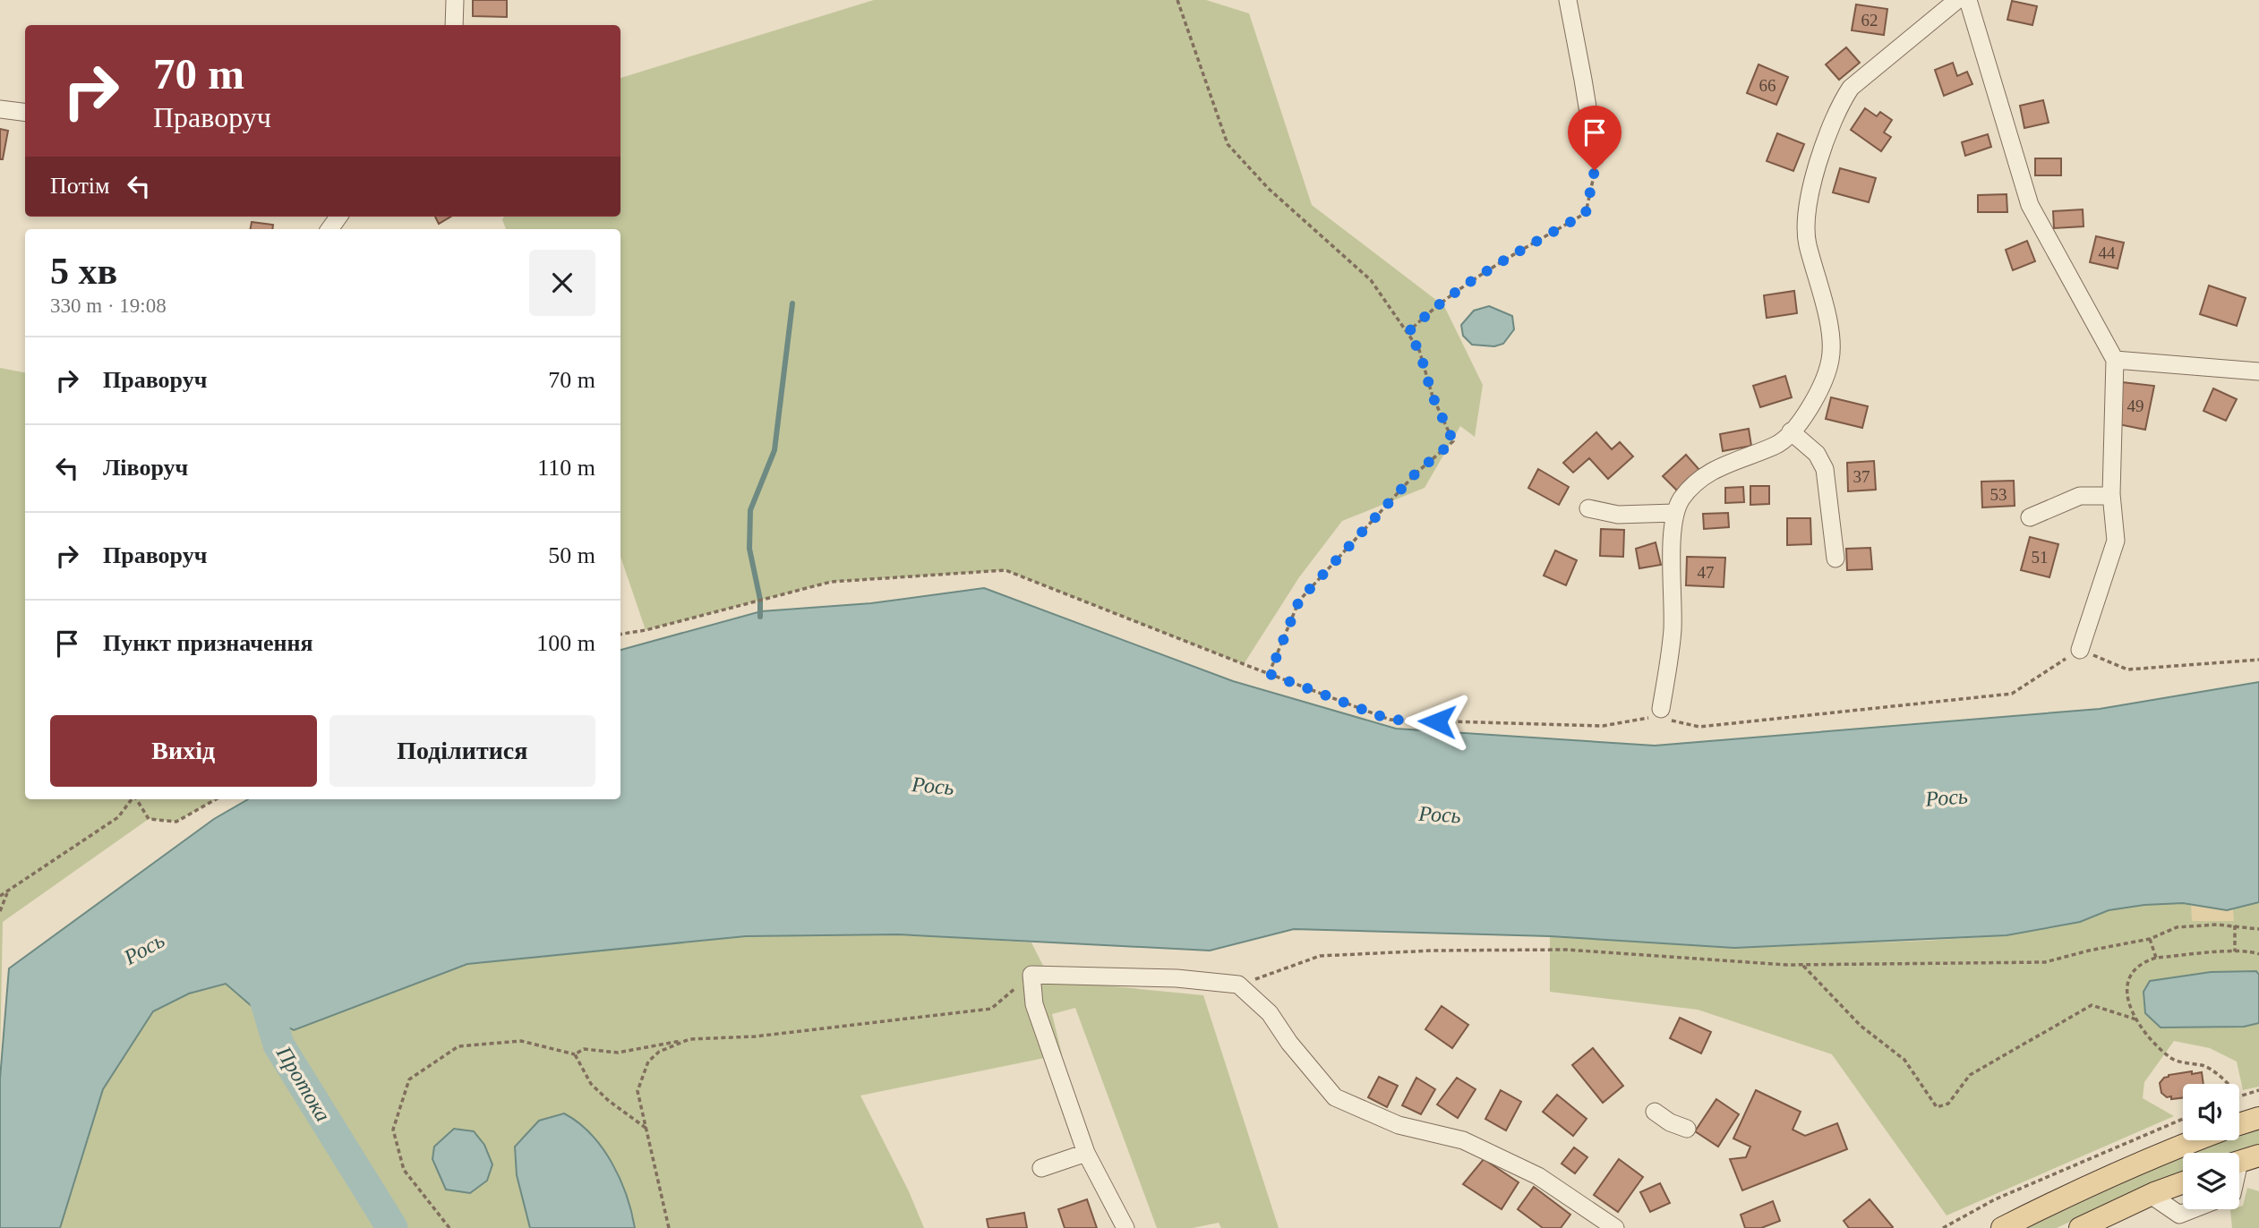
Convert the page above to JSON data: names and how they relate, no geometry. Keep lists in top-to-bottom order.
{
  "water": ["Рось", "Протока"],
  "house_numbers": [
    "62",
    "66",
    "44",
    "49",
    "37",
    "53",
    "51",
    "47"
  ],
  "page": {
    "turn": ["70 m", "Праворуч"],
    "then": "Потім",
    "heading": ["5 хв", "330 m · 19:08"],
    "list": [
      {
        "name": "Праворуч",
        "value": "70 m"
      },
      {
        "name": "Ліворуч",
        "value": "110 m"
      },
      {
        "name": "Праворуч",
        "value": "50 m"
      },
      {
        "name": "Пункт призначення",
        "value": "100 m"
      }
    ],
    "buttons": ["Вихід", "Поділитися"]
  }
}
